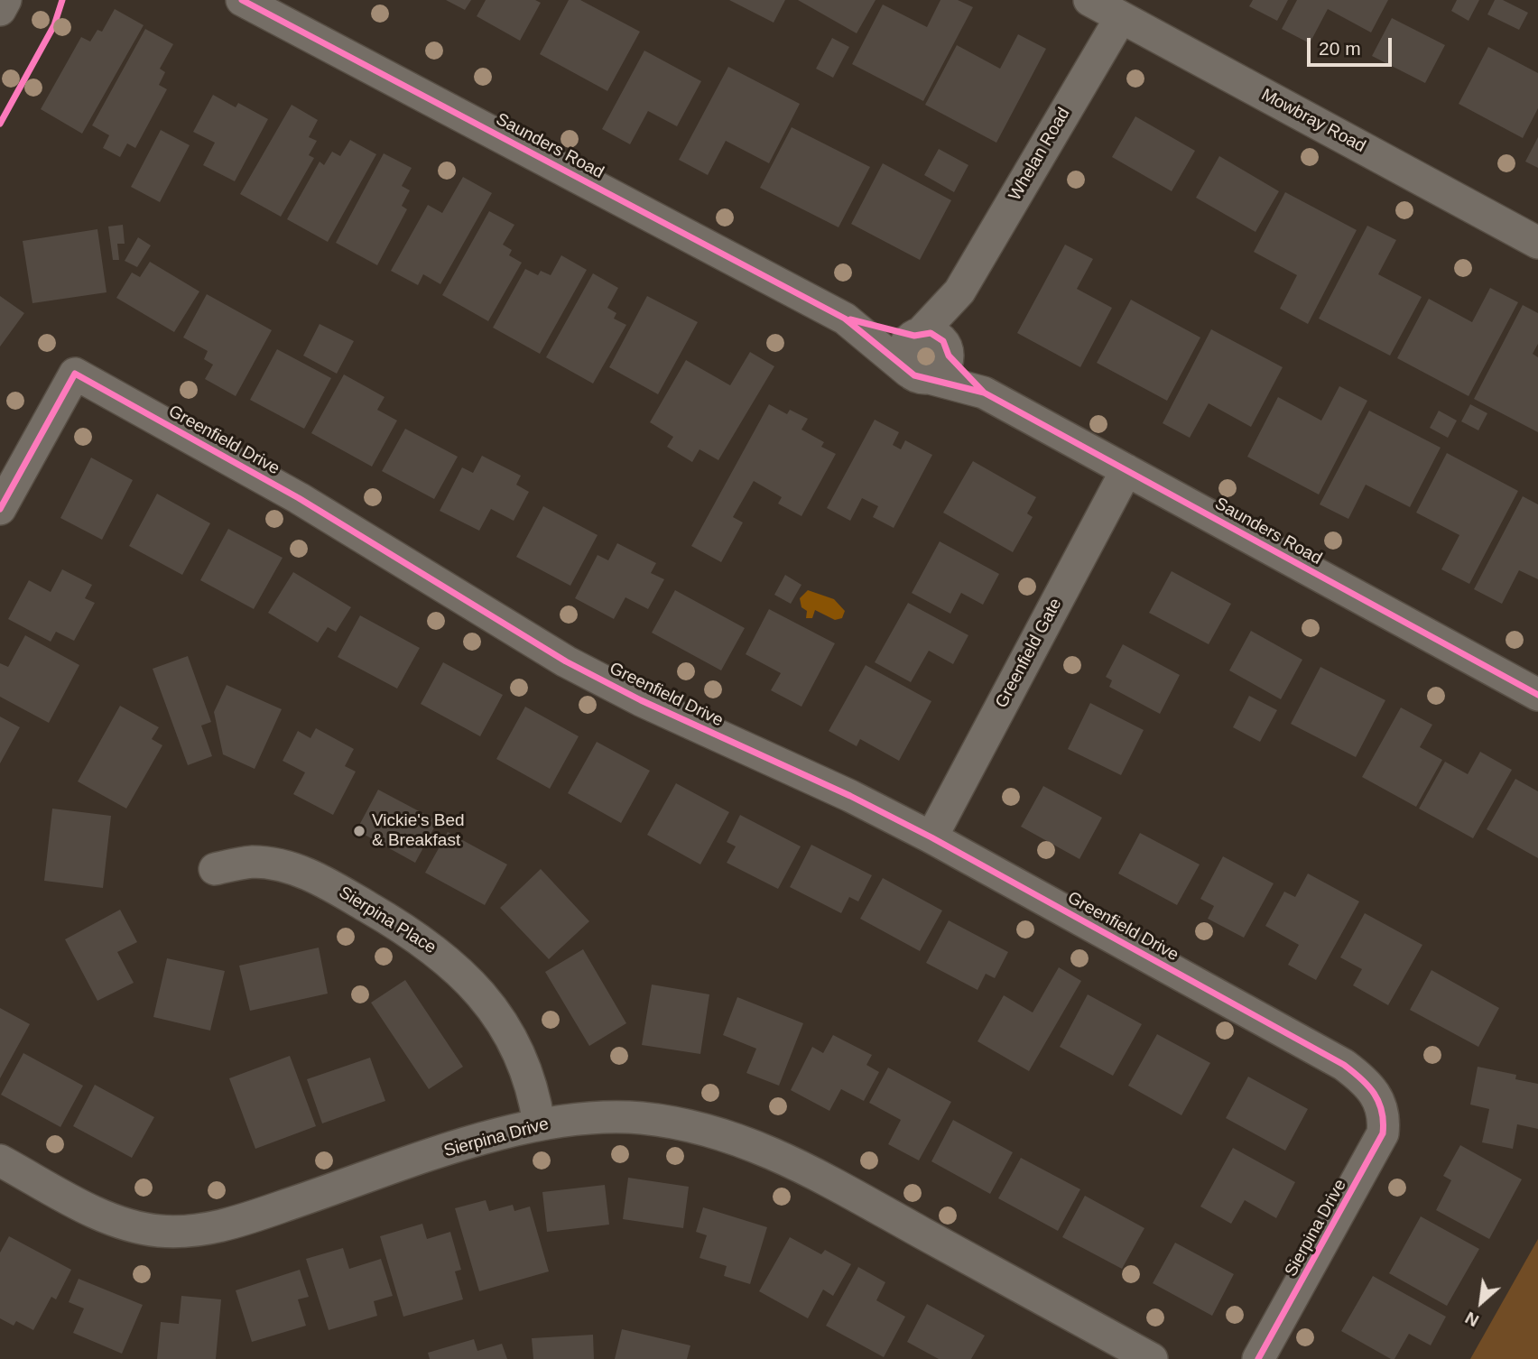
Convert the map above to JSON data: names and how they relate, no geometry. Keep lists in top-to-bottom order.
{
  "streets": {
    "street": [
      "Mowbray Road",
      "Saunders Road",
      "Whelan Road",
      "Greenfield Drive",
      "Greenfield Gate",
      "Sierpina Place",
      "Sierpina Drive"
    ]
  },
  "crossings": [
    ["Mowbray Road", "Whelan Road"],
    ["Saunders Road", "Whelan Road"],
    ["Saunders Road", "Greenfield Gate"],
    ["Greenfield Drive", "Greenfield Gate"],
    ["Greenfield Drive", "Sierpina Drive"],
    ["Sierpina Place", "Sierpina Drive"]
  ],
  "places": ["Vickie's Bed & Breakfast"],
  "scale_bar": "20 m",
  "north": "bottom left"
}
